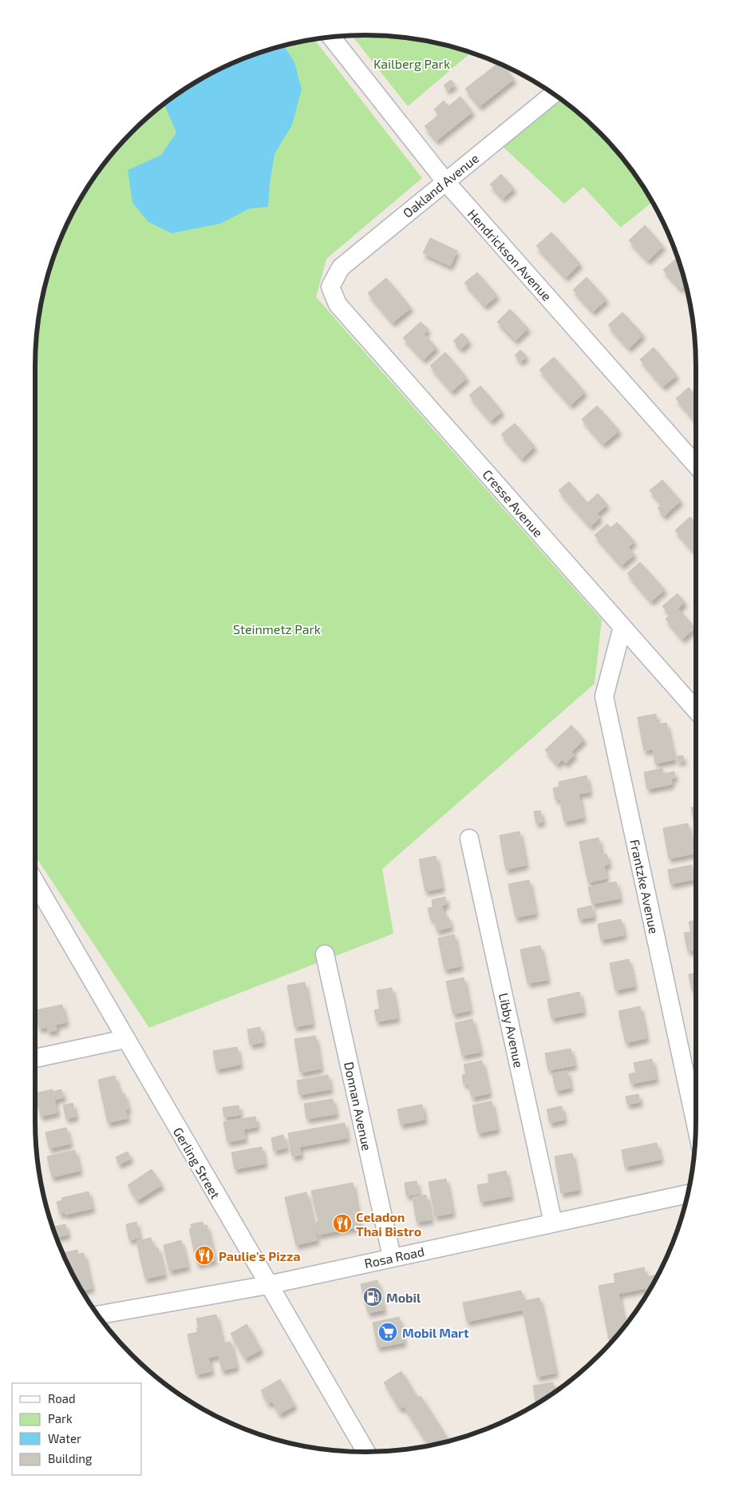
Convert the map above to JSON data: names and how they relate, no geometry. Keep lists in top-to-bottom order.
{
  "streets": {
    "street": [
      "Oakland Avenue",
      "Hendrickson Avenue",
      "Cresse Avenue",
      "Frantzke Avenue",
      "Libby Avenue",
      "Donnan Avenue",
      "Gerling Street",
      "Rosa Road"
    ]
  },
  "crossings": [
    ["Oakland Avenue", "Hendrickson Avenue"],
    ["Oakland Avenue", "Cresse Avenue"],
    ["Cresse Avenue", "Frantzke Avenue"],
    ["Libby Avenue", "Rosa Road"],
    ["Donnan Avenue", "Rosa Road"],
    ["Gerling Street", "Rosa Road"]
  ],
  "parks": ["Kailberg Park", "Steinmetz Park"],
  "places": {
    "restaurant": ["Celadon Thai Bistro", "Paulie's Pizza"],
    "fuel station": ["Mobil"],
    "supermarket": ["Mobil Mart"]
  },
  "legend": [
    "Road",
    "Park",
    "Water",
    "Building"
  ]
}
